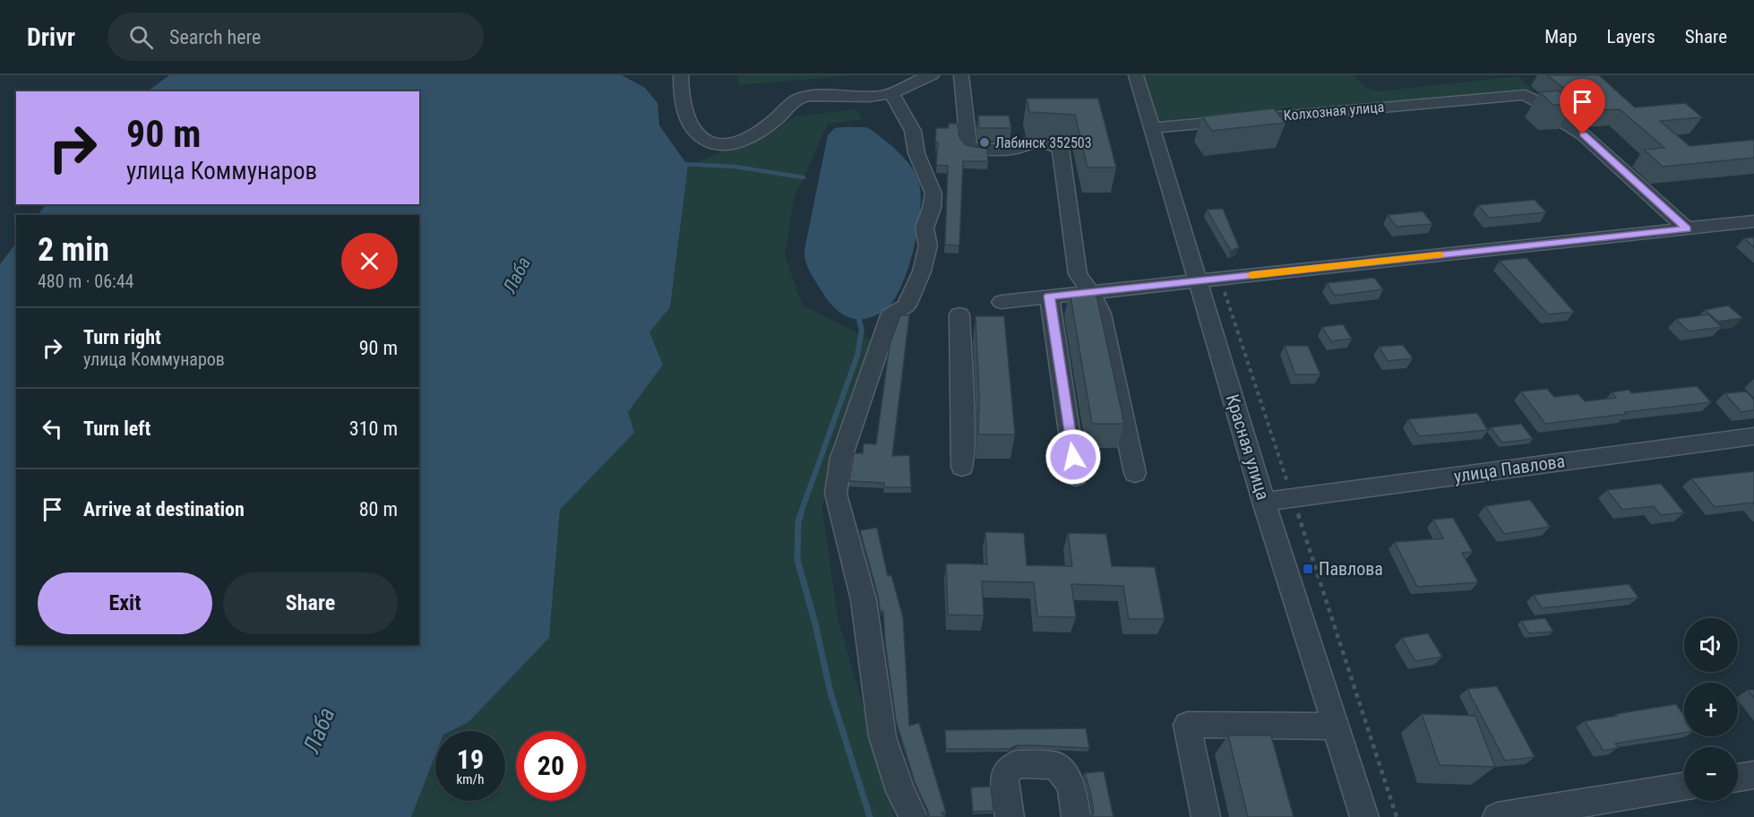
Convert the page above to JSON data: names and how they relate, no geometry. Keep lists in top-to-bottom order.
{
  "streets": {
    "street": ["Колхозная улица", "Красная улица", "улица Павлова"]
  },
  "crossings": [
    ["Колхозная улица", "Красная улица"],
    ["Красная улица", "улица Павлова"]
  ],
  "water": ["Лаба"],
  "places": {
    "other": ["Лабинск 352503"],
    "transit": ["Павлова"]
  },
  "page": {
    "header": "Drivr",
    "search": "Search here",
    "nav": ["Map", "Layers", "Share"],
    "turn": ["90 m", "улица Коммунаров"],
    "heading": ["2 min", "480 m · 06:44"],
    "list": [
      {
        "name": "Turn right",
        "note": "улица Коммунаров",
        "value": "90 m"
      },
      {
        "name": "Turn left",
        "value": "310 m"
      },
      {
        "name": "Arrive at destination",
        "value": "80 m"
      }
    ],
    "buttons": ["Exit", "Share"],
    "map_buttons": ["+", "−"],
    "speed": "19 km/h",
    "limit": "20"
  }
}
